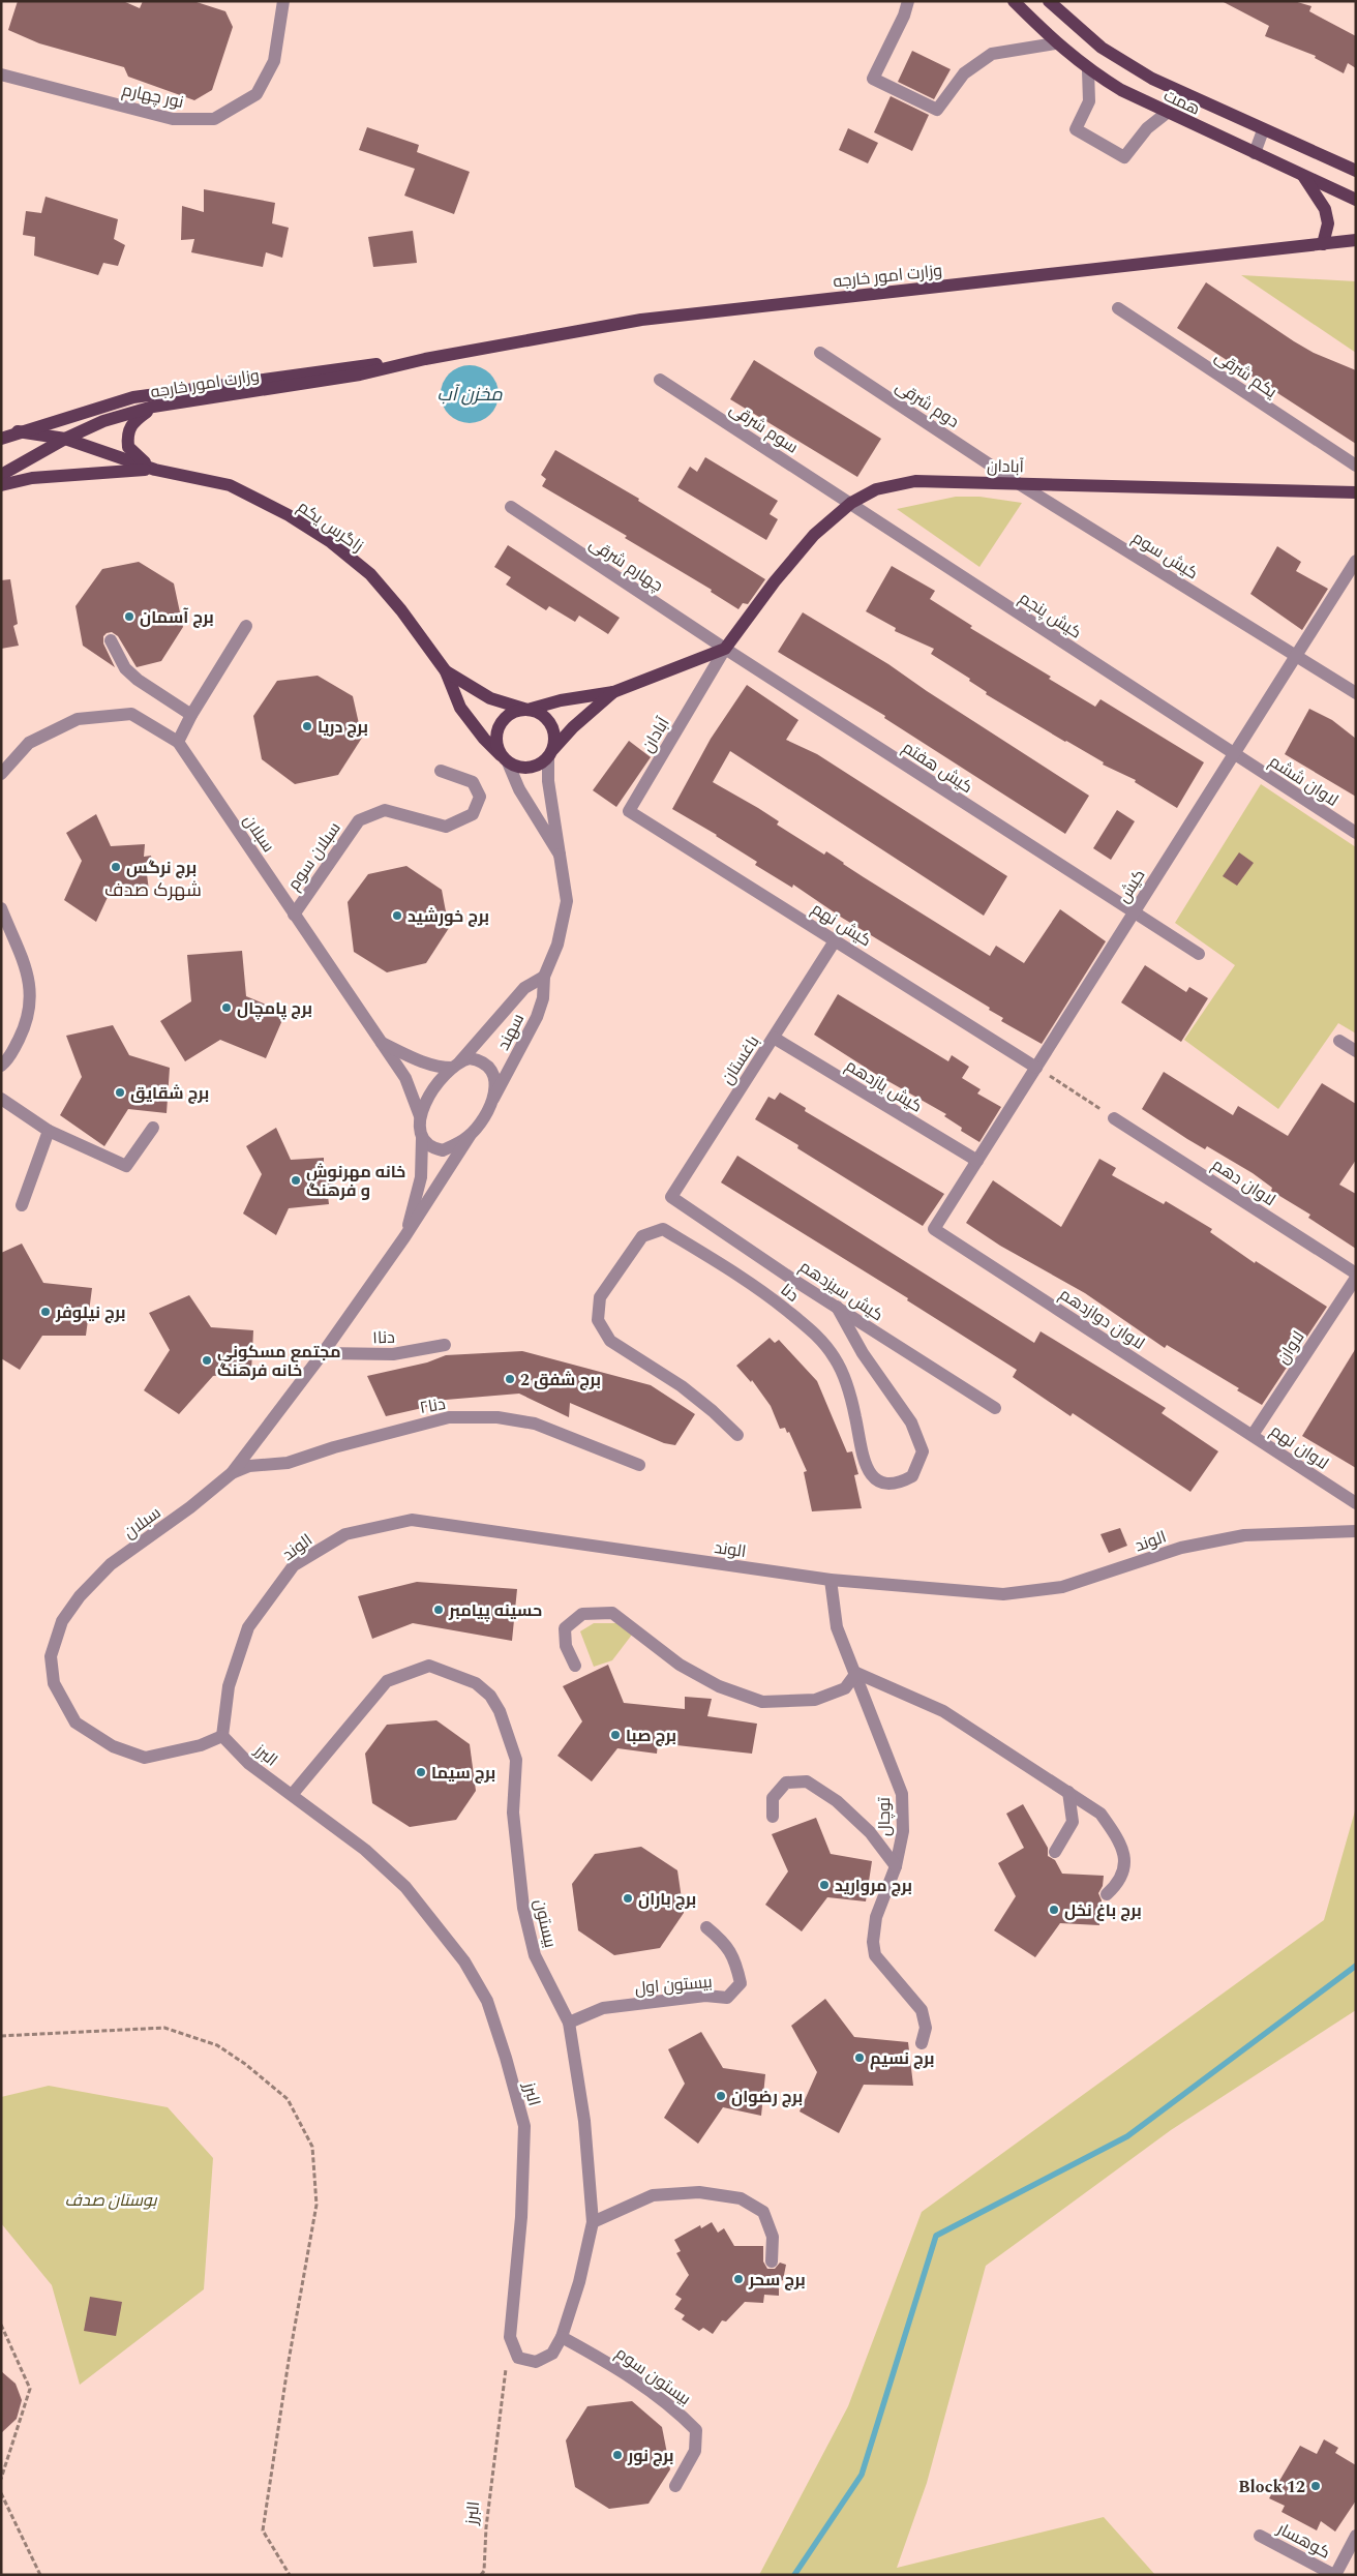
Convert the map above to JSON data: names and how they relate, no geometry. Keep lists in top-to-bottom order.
{
  "streets": {
    "main road": [
      "همت",
      "وزارت امور خارجه",
      "آبادان",
      "زاگرس یکم"
    ],
    "street": [
      "نور چهارم",
      "یکم شرقی",
      "دوم شرقی",
      "سوم شرقی",
      "کیش سوم",
      "چهارم شرقی",
      "کیش پنجم",
      "کیش هفتم",
      "لاوان ششم",
      "سبلان",
      "سبلان سوم",
      "کیش",
      "کیش نهم",
      "سهند",
      "باغستان",
      "کیش یازدهم",
      "لاوان دهم",
      "کیش سیزدهم",
      "دنا",
      "لاوان دوازدهم",
      "دنا۱",
      "لاوان",
      "دنا۲",
      "لاوان نهم",
      "الوند",
      "البرز",
      "توچال",
      "بیستون",
      "بیستون اول",
      "بیستون سوم",
      "کوهسار"
    ]
  },
  "crossings": [
    ["دوم شرقی", "آبادان"],
    ["دوم شرقی", "کیش سوم"],
    ["سوم شرقی", "آبادان"],
    ["سوم شرقی", "کیش پنجم"],
    ["آبادان", "کیش سوم"],
    ["آبادان", "چهارم شرقی"],
    ["آبادان", "کیش پنجم"],
    ["آبادان", "کیش هفتم"],
    ["آبادان", "کیش نهم"],
    ["زاگرس یکم", "سهند"],
    ["کیش سوم", "کیش"],
    ["چهارم شرقی", "کیش هفتم"],
    ["کیش پنجم", "لاوان ششم"],
    ["کیش پنجم", "کیش"],
    ["کیش هفتم", "کیش"],
    ["لاوان ششم", "کیش"],
    ["سبلان", "سبلان سوم"],
    ["سبلان", "سهند"],
    ["سبلان", "دنا۱"],
    ["سبلان", "دنا۲"],
    ["سبلان", "الوند"],
    ["سبلان", "البرز"],
    ["کیش", "کیش نهم"],
    ["کیش", "کیش یازدهم"],
    ["کیش", "لاوان دوازدهم"],
    ["کیش نهم", "باغستان"],
    ["باغستان", "کیش یازدهم"],
    ["باغستان", "کیش سیزدهم"],
    ["کیش سیزدهم", "دنا"],
    ["لاوان دوازدهم", "لاوان"],
    ["لاوان دوازدهم", "لاوان نهم"],
    ["لاوان", "لاوان نهم"],
    ["الوند", "البرز"],
    ["الوند", "توچال"],
    ["البرز", "بیستون"],
    ["بیستون", "بیستون اول"],
    ["بیستون", "بیستون سوم"]
  ],
  "districts": ["شهرک صدف"],
  "water": ["مخزن آب"],
  "parks": ["بوستان صدف"],
  "places": [
    "برج آسمان",
    "برج دریا",
    "برج نرگس",
    "برج خورشید",
    "برج پامچال",
    "برج شقایق",
    "خانه مهرنوش و فرهنگ",
    "برج نیلوفر",
    "مجتمع مسکونی خانه فرهنگ",
    "برج شفق 2",
    "حسینه پیامبر",
    "برج صبا",
    "برج سیما",
    "برج مروارید",
    "برج باران",
    "برج باغ نخل",
    "برج نسیم",
    "برج رضوان",
    "برج سحر",
    "برج نور",
    "Block 12"
  ]
}
